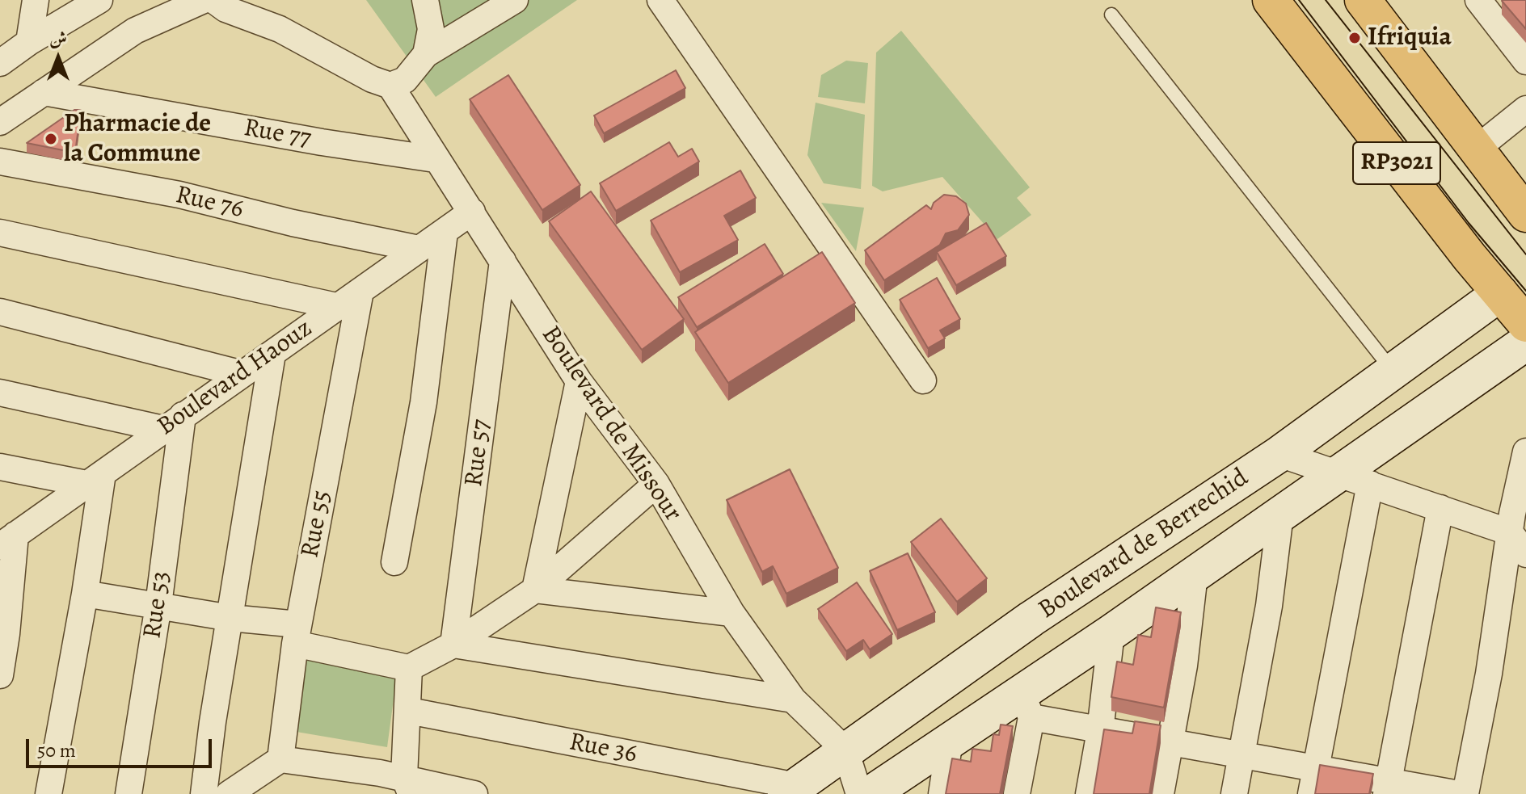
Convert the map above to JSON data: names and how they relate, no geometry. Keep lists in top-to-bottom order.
{
  "streets": {
    "main road": ["RP3021"],
    "street": [
      "Rue 77",
      "Rue 76",
      "Boulevard Haouz",
      "Boulevard de Missour",
      "Rue 57",
      "Rue 55",
      "Boulevard de Berrechid",
      "Rue 53",
      "Rue 36"
    ]
  },
  "crossings": [
    ["Rue 77", "Boulevard de Missour"],
    ["RP3021", "Boulevard de Berrechid"],
    ["Rue 76", "Boulevard Haouz"],
    ["Boulevard Haouz", "Boulevard de Missour"],
    ["Boulevard Haouz", "Rue 55"],
    ["Boulevard Haouz", "Rue 53"],
    ["Boulevard de Missour", "Rue 57"],
    ["Boulevard de Missour", "Boulevard de Berrechid"],
    ["Boulevard de Berrechid", "Rue 36"]
  ],
  "places": ["Ifriquia", "Pharmacie de la Commune"],
  "scale_bar": "50 m",
  "north": "top"
}
